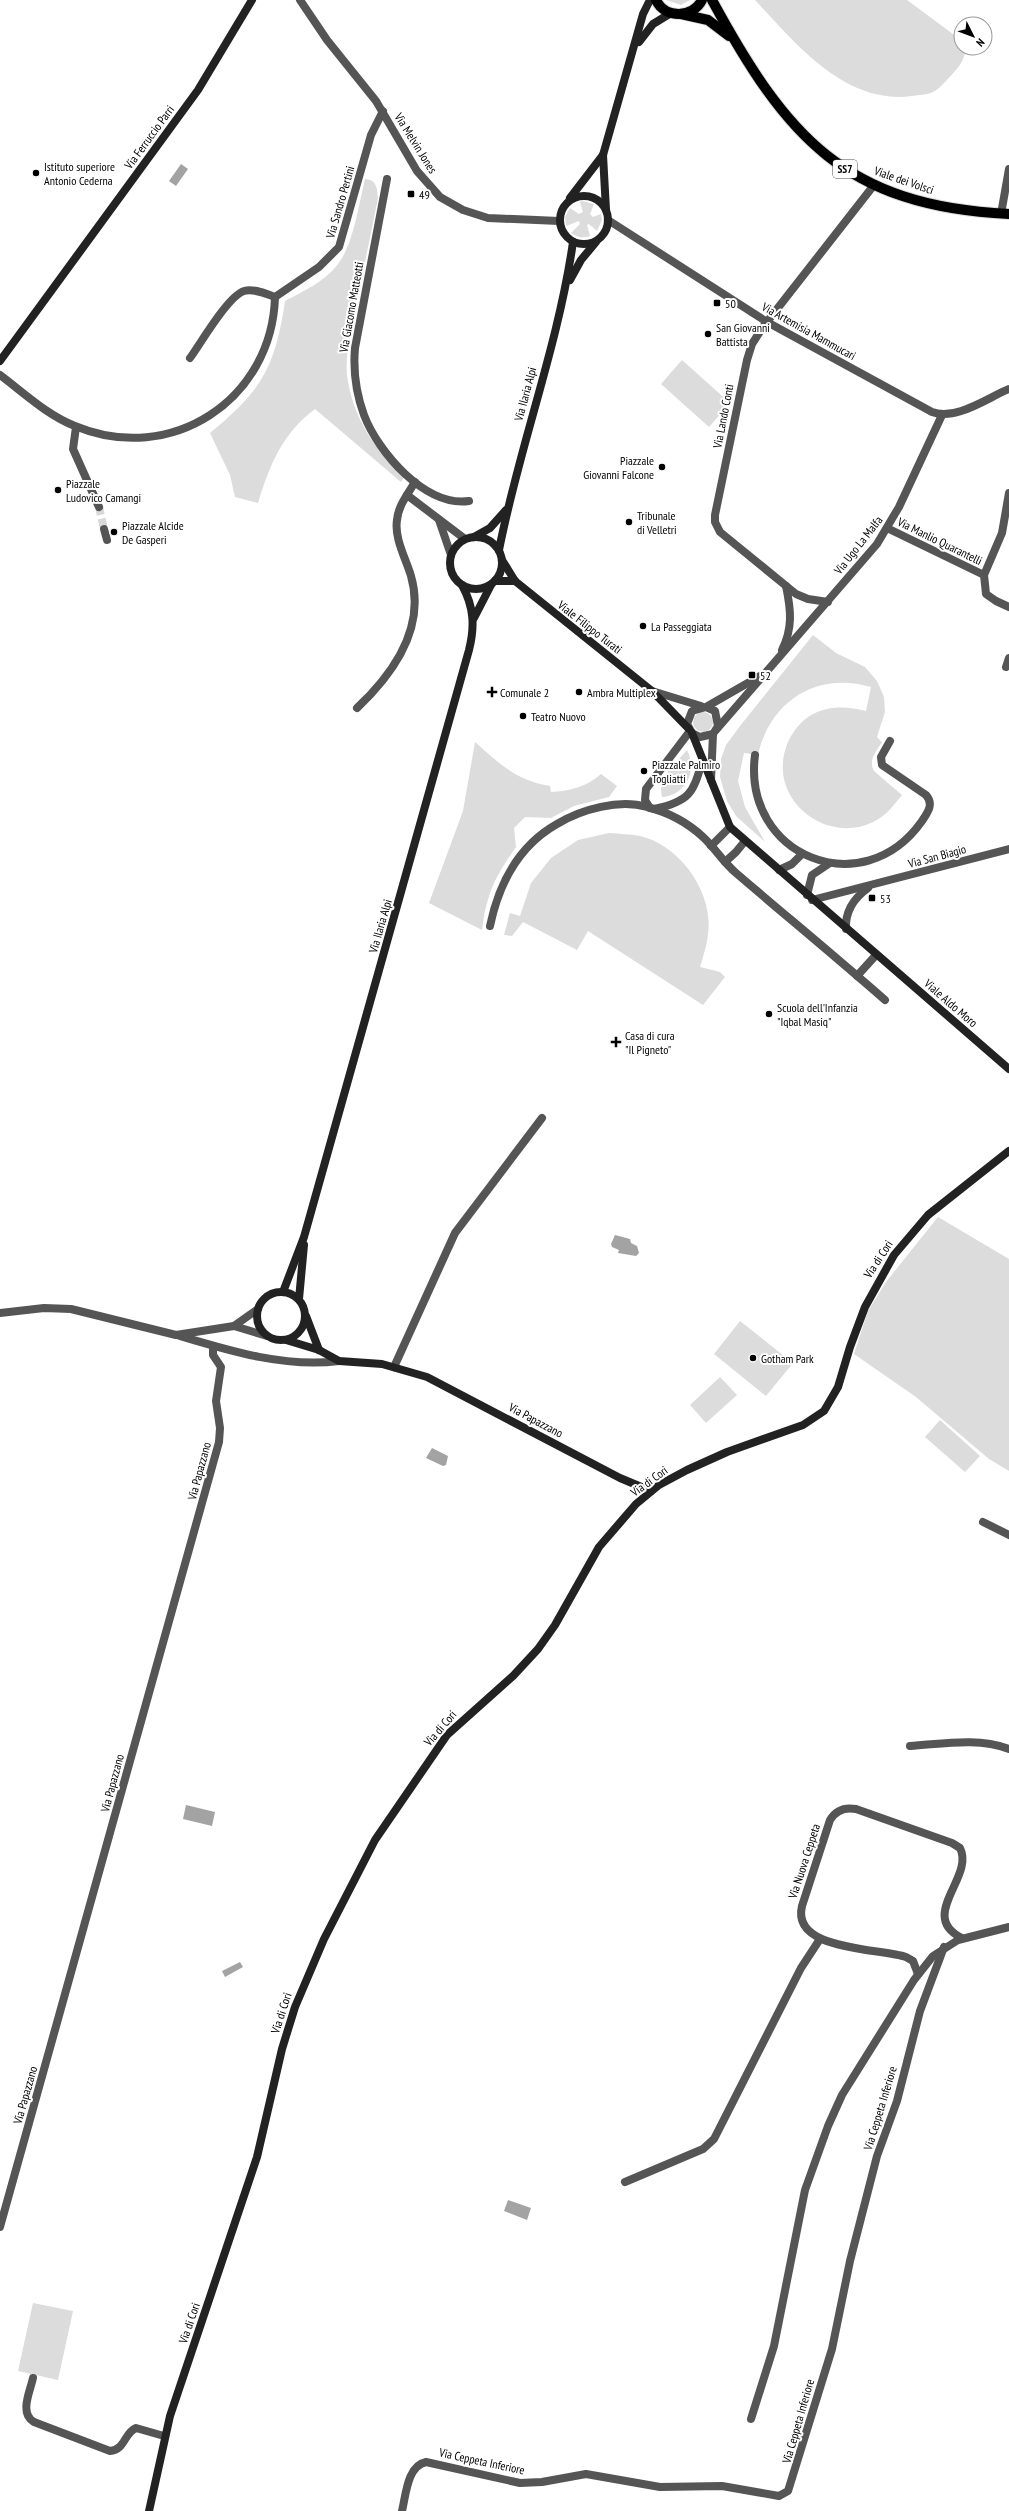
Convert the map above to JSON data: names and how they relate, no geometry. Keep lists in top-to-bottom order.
{
  "streets": {
    "main road": ["SS7", "Viale dei Volsci"],
    "street": [
      "Via Ferruccio Parri",
      "Via Melvin Jones",
      "Via Sandro Pertini",
      "Via Giacomo Matteotti",
      "Via Artemisia Mammucari",
      "Via Ilaria Alpi",
      "Via Lando Conti",
      "Via Manlio Quarantelli",
      "Via Ugo La Malfa",
      "Viale Filippo Turati",
      "Via San Biagio",
      "Viale Aldo Moro",
      "Via di Cori",
      "Via Papazzano",
      "Via Nuova Ceppeta",
      "Via Ceppeta Inferiore"
    ]
  },
  "crossings": [
    ["Via Melvin Jones", "Via Sandro Pertini"],
    ["Via Melvin Jones", "Via Artemisia Mammucari"],
    ["Via Melvin Jones", "Via Ilaria Alpi"],
    ["SS7", "Viale dei Volsci"],
    ["Viale dei Volsci", "Via Lando Conti"],
    ["Via Artemisia Mammucari", "Via Ilaria Alpi"],
    ["Via Artemisia Mammucari", "Via Lando Conti"],
    ["Via Artemisia Mammucari", "Via Ugo La Malfa"],
    ["Via Ilaria Alpi", "Viale Filippo Turati"],
    ["Via Ilaria Alpi", "Via Papazzano"],
    ["Via Manlio Quarantelli", "Via Ugo La Malfa"],
    ["Via Ugo La Malfa", "Viale Filippo Turati"],
    ["Via San Biagio", "Viale Aldo Moro"],
    ["Via di Cori", "Via Papazzano"]
  ],
  "places": {
    "other": [
      "Istituto superiore Antonio Cederna",
      "San Giovanni Battista",
      "Piazzale Giovanni Falcone",
      "Piazzale Ludovico Camangi",
      "Tribunale di Velletri",
      "Piazzale Alcide De Gasperi",
      "La Passeggiata",
      "Ambra Multiplex",
      "Teatro Nuovo",
      "Piazzale Palmiro Togliatti",
      "Scuola dell'Infanzia \"Iqbal Masiq\"",
      "Gotham Park"
    ],
    "transit": [
      "49",
      "50",
      "52",
      "53"
    ],
    "health": ["Comunale 2", "Casa di cura \"Il Pigneto\""]
  },
  "north": "bottom right"
}
